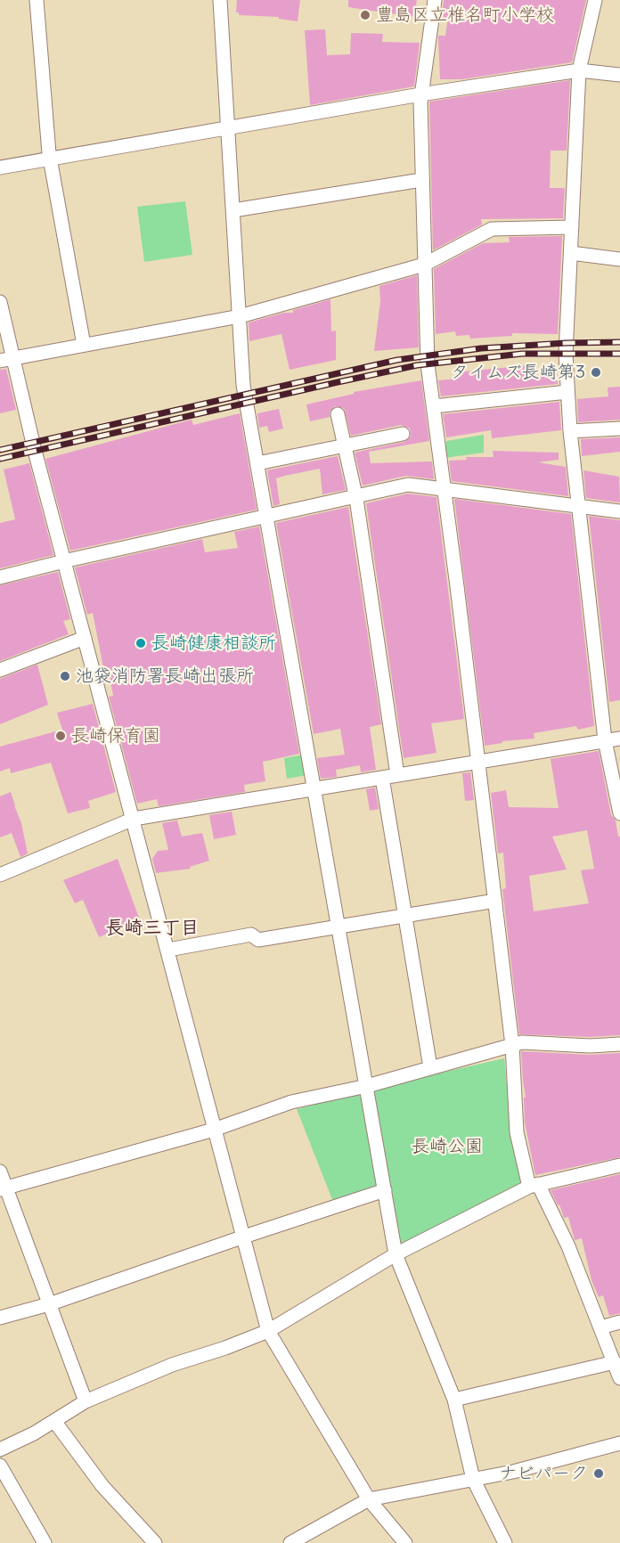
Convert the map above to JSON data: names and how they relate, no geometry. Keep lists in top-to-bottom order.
{
  "districts": ["長崎三丁目"],
  "parks": ["長崎公園"],
  "places": [
    "豊島区立椎名町小学校",
    "タイムズ長崎第3",
    "長崎健康相談所",
    "池袋消防署長崎出張所",
    "長崎保育園",
    "ナビパーク"
  ]
}
